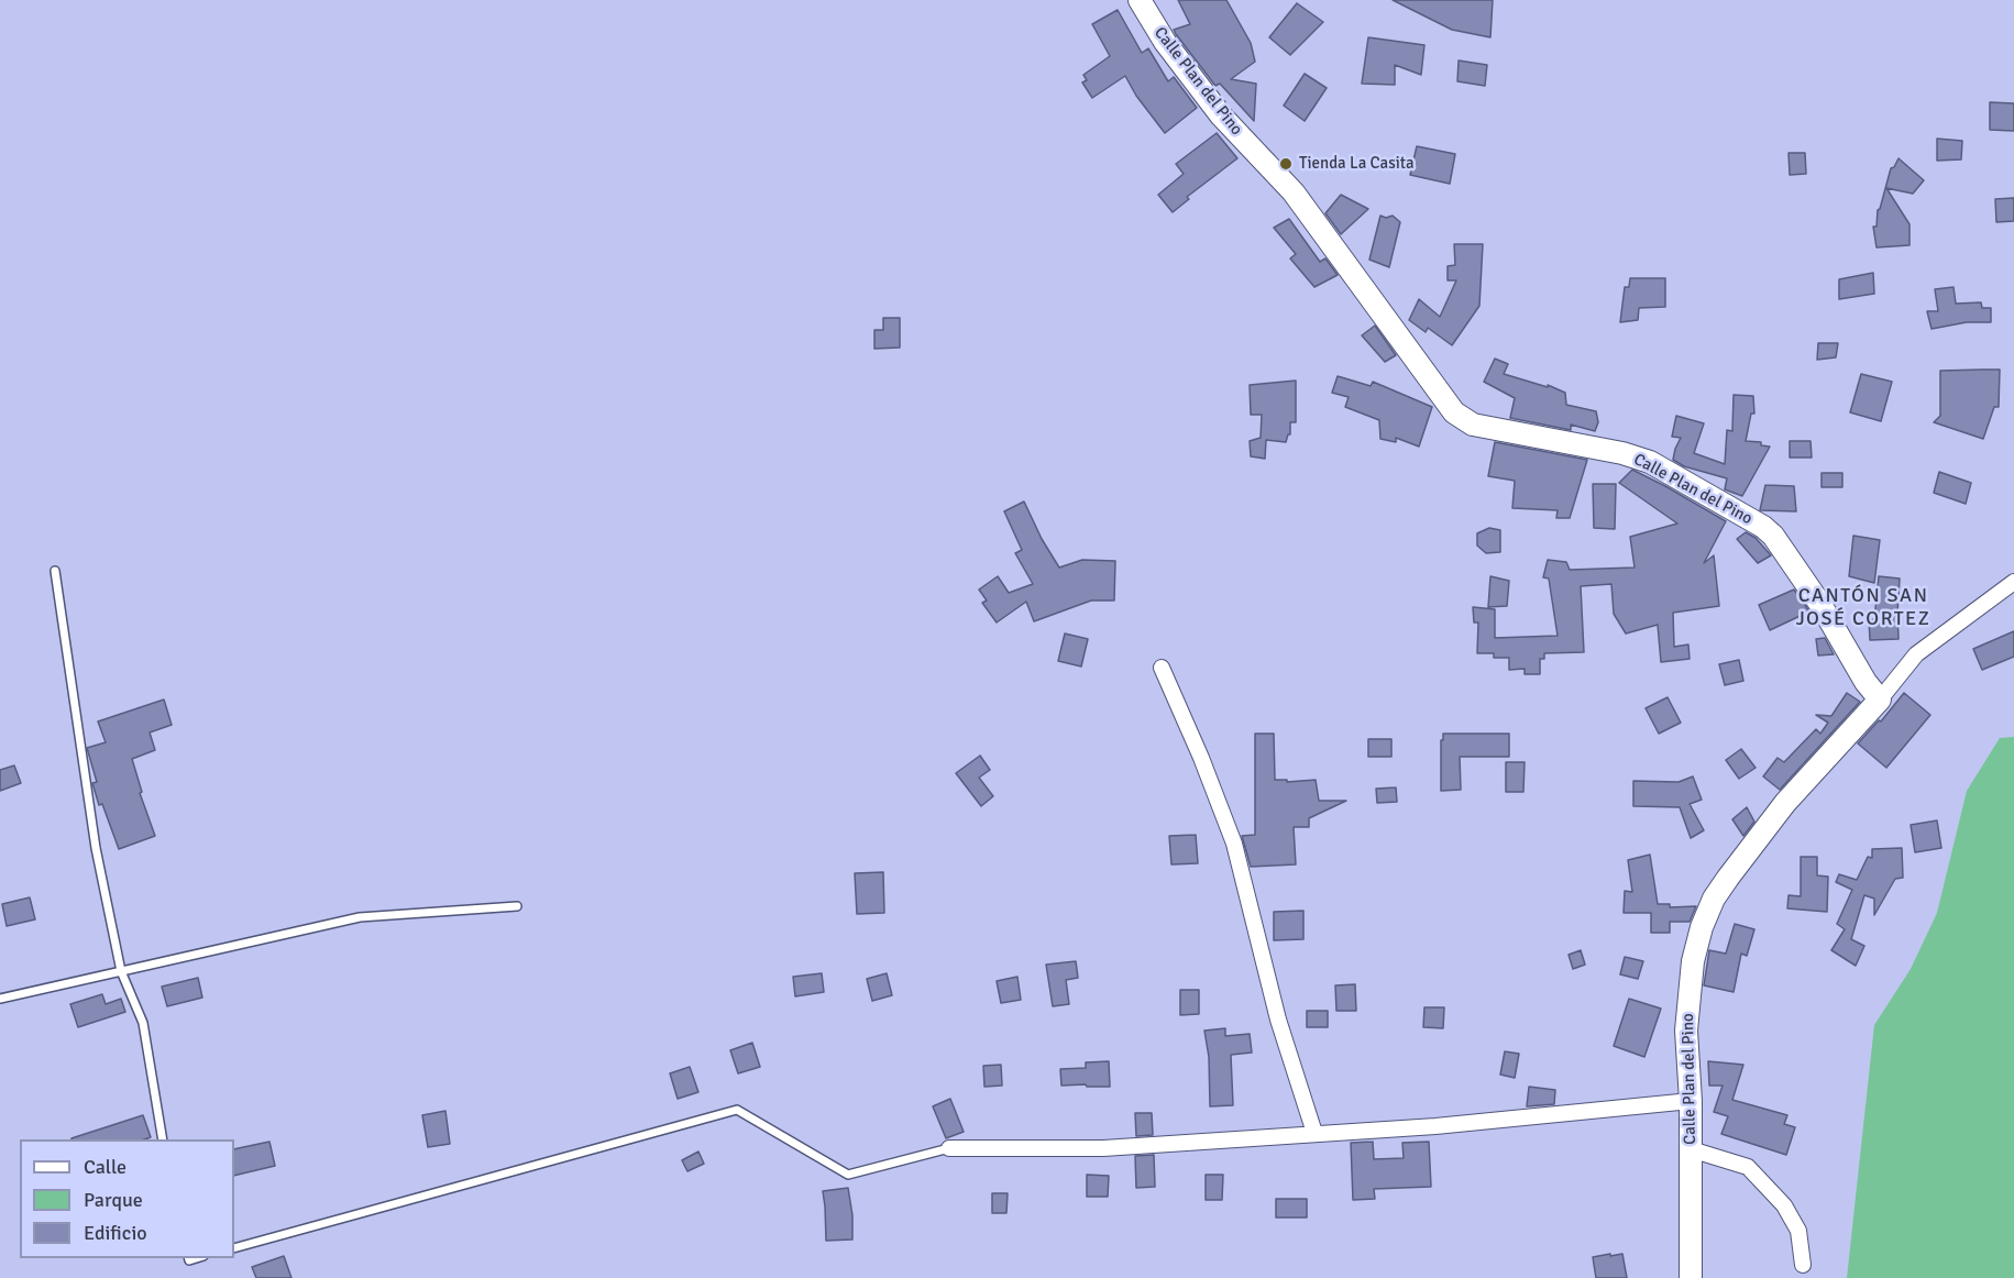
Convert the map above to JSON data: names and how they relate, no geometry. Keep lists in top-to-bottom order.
{
  "streets": {
    "street": ["Calle Plan del Pino"]
  },
  "districts": ["CANTÓN SAN JOSÉ CORTEZ"],
  "places": ["Tienda La Casita"],
  "legend": ["Calle", "Parque", "Edificio"]
}
